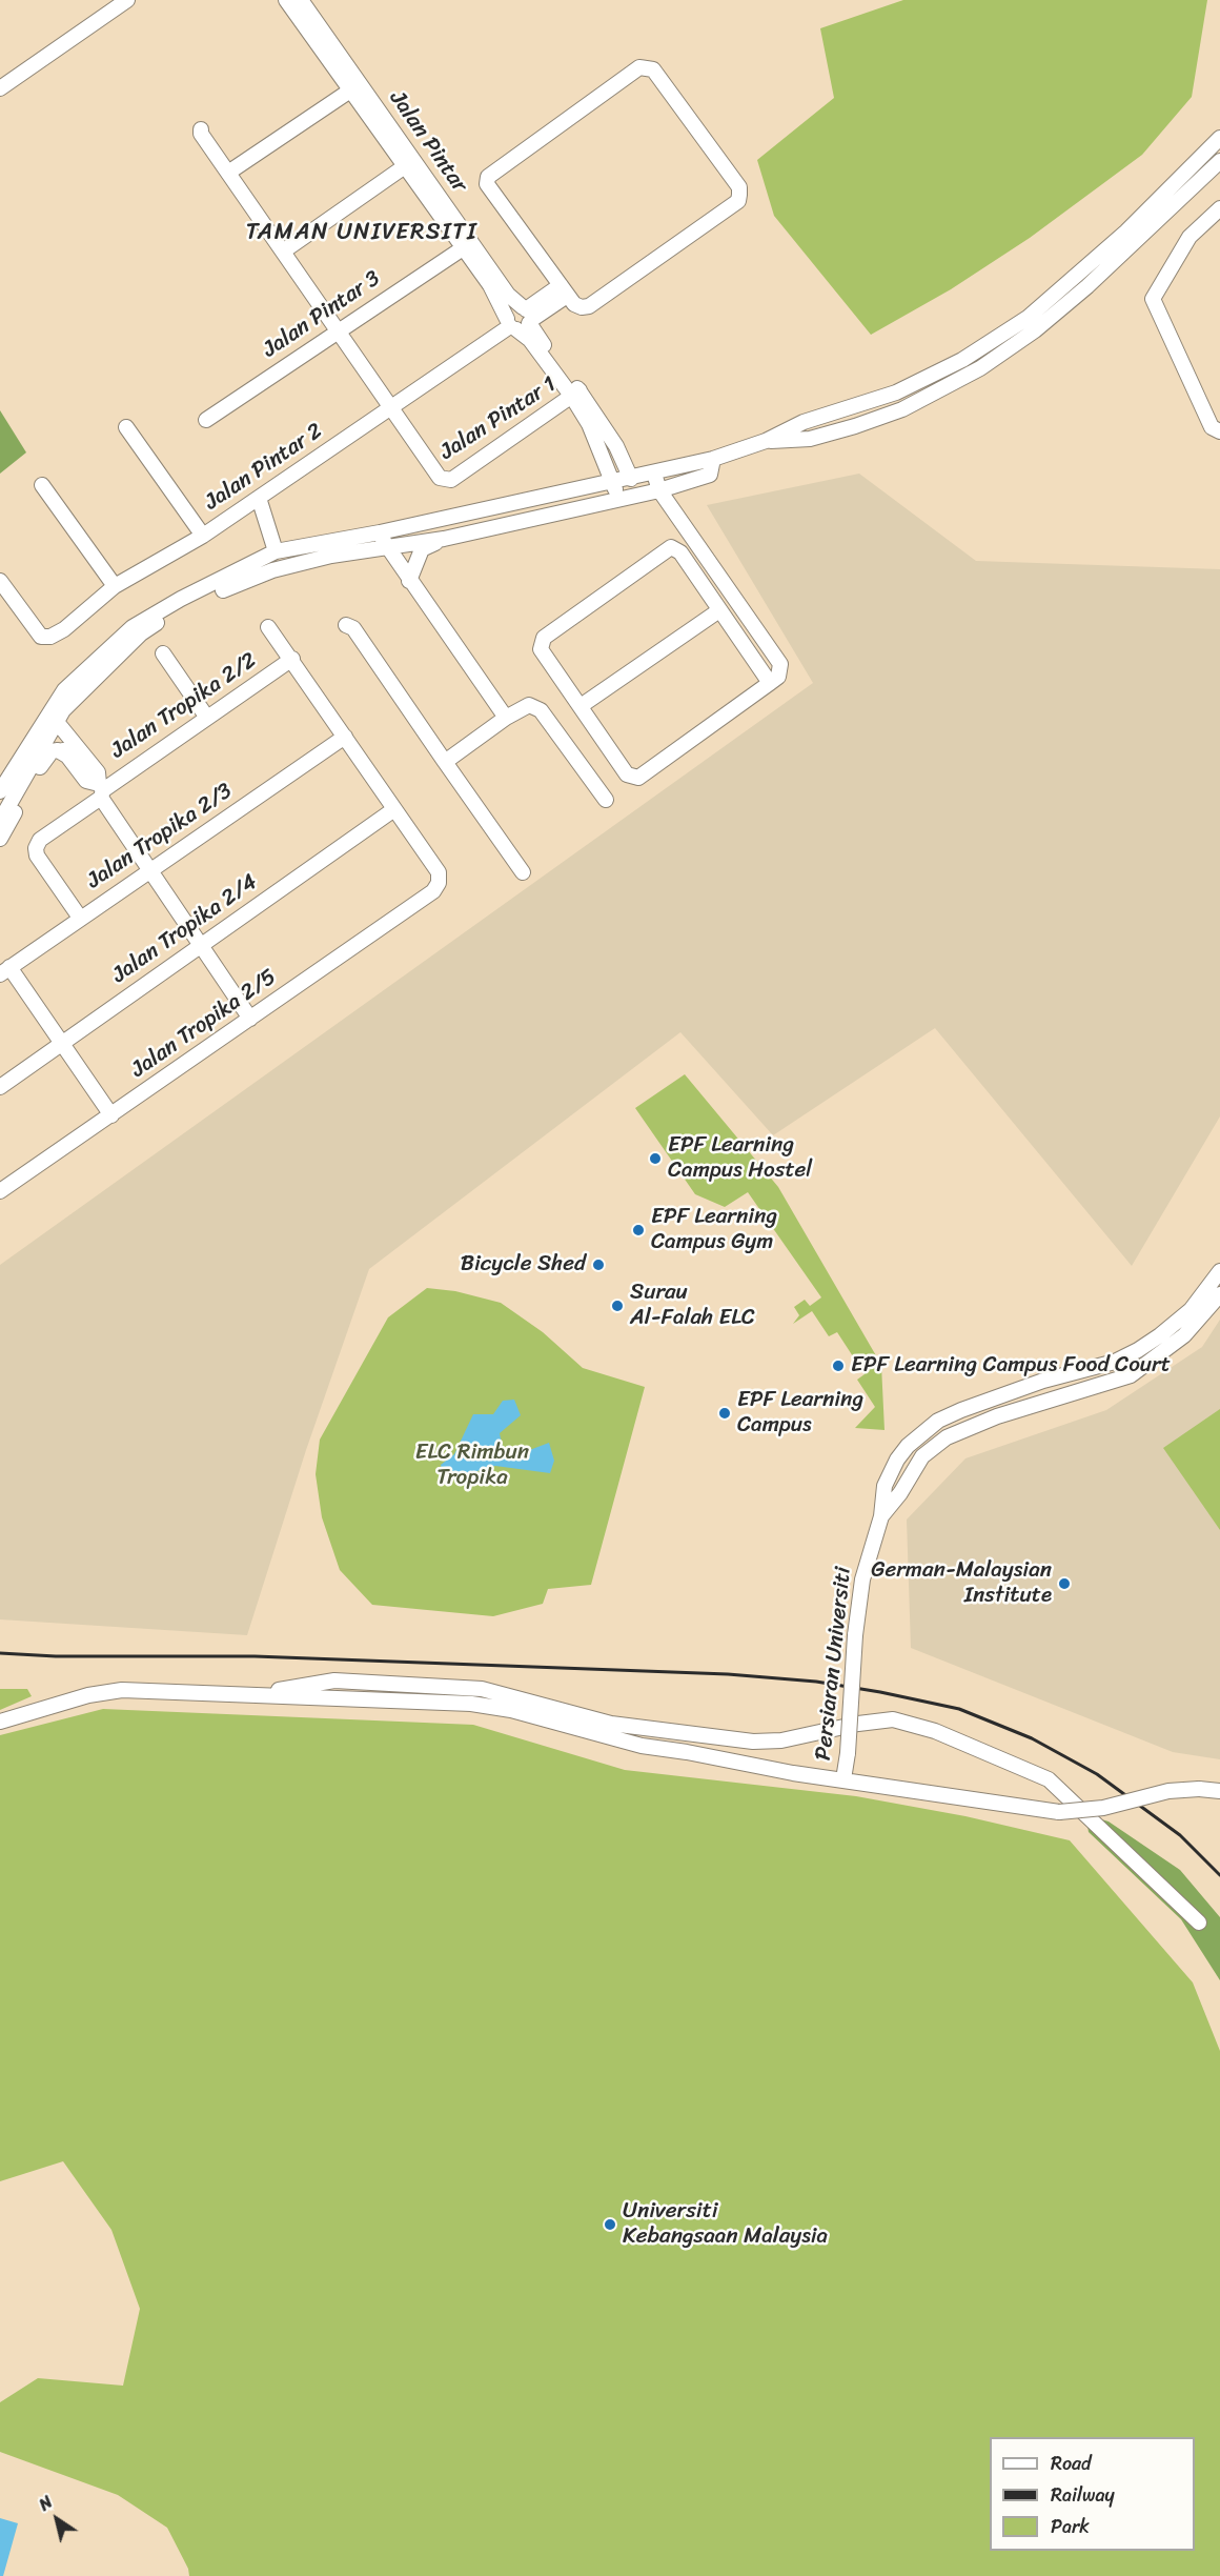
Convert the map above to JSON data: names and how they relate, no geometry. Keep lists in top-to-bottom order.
{
  "streets": {
    "street": [
      "Jalan Pintar",
      "Jalan Pintar 3",
      "Jalan Pintar 1",
      "Jalan Pintar 2",
      "Jalan Tropika 2/2",
      "Jalan Tropika 2/3",
      "Jalan Tropika 2/4",
      "Jalan Tropika 2/5",
      "Persiaran Universiti"
    ]
  },
  "crossings": [
    ["Jalan Pintar", "Jalan Pintar 3"],
    ["Jalan Pintar", "Jalan Pintar 1"],
    ["Jalan Pintar", "Jalan Pintar 2"],
    ["Jalan Pintar 1", "Jalan Pintar 2"],
    ["Jalan Tropika 2/2", "Jalan Tropika 2/3"],
    ["Jalan Tropika 2/4", "Jalan Tropika 2/5"]
  ],
  "districts": ["TAMAN UNIVERSITI"],
  "parks": ["ELC Rimbun Tropika"],
  "places": [
    "EPF Learning Campus Hostel",
    "EPF Learning Campus Gym",
    "Bicycle Shed",
    "Surau Al-Falah ELC",
    "EPF Learning Campus Food Court",
    "EPF Learning Campus",
    "German-Malaysian Institute",
    "Universiti Kebangsaan Malaysia"
  ],
  "legend": ["Road", "Railway", "Park"],
  "north": "top left"
}
